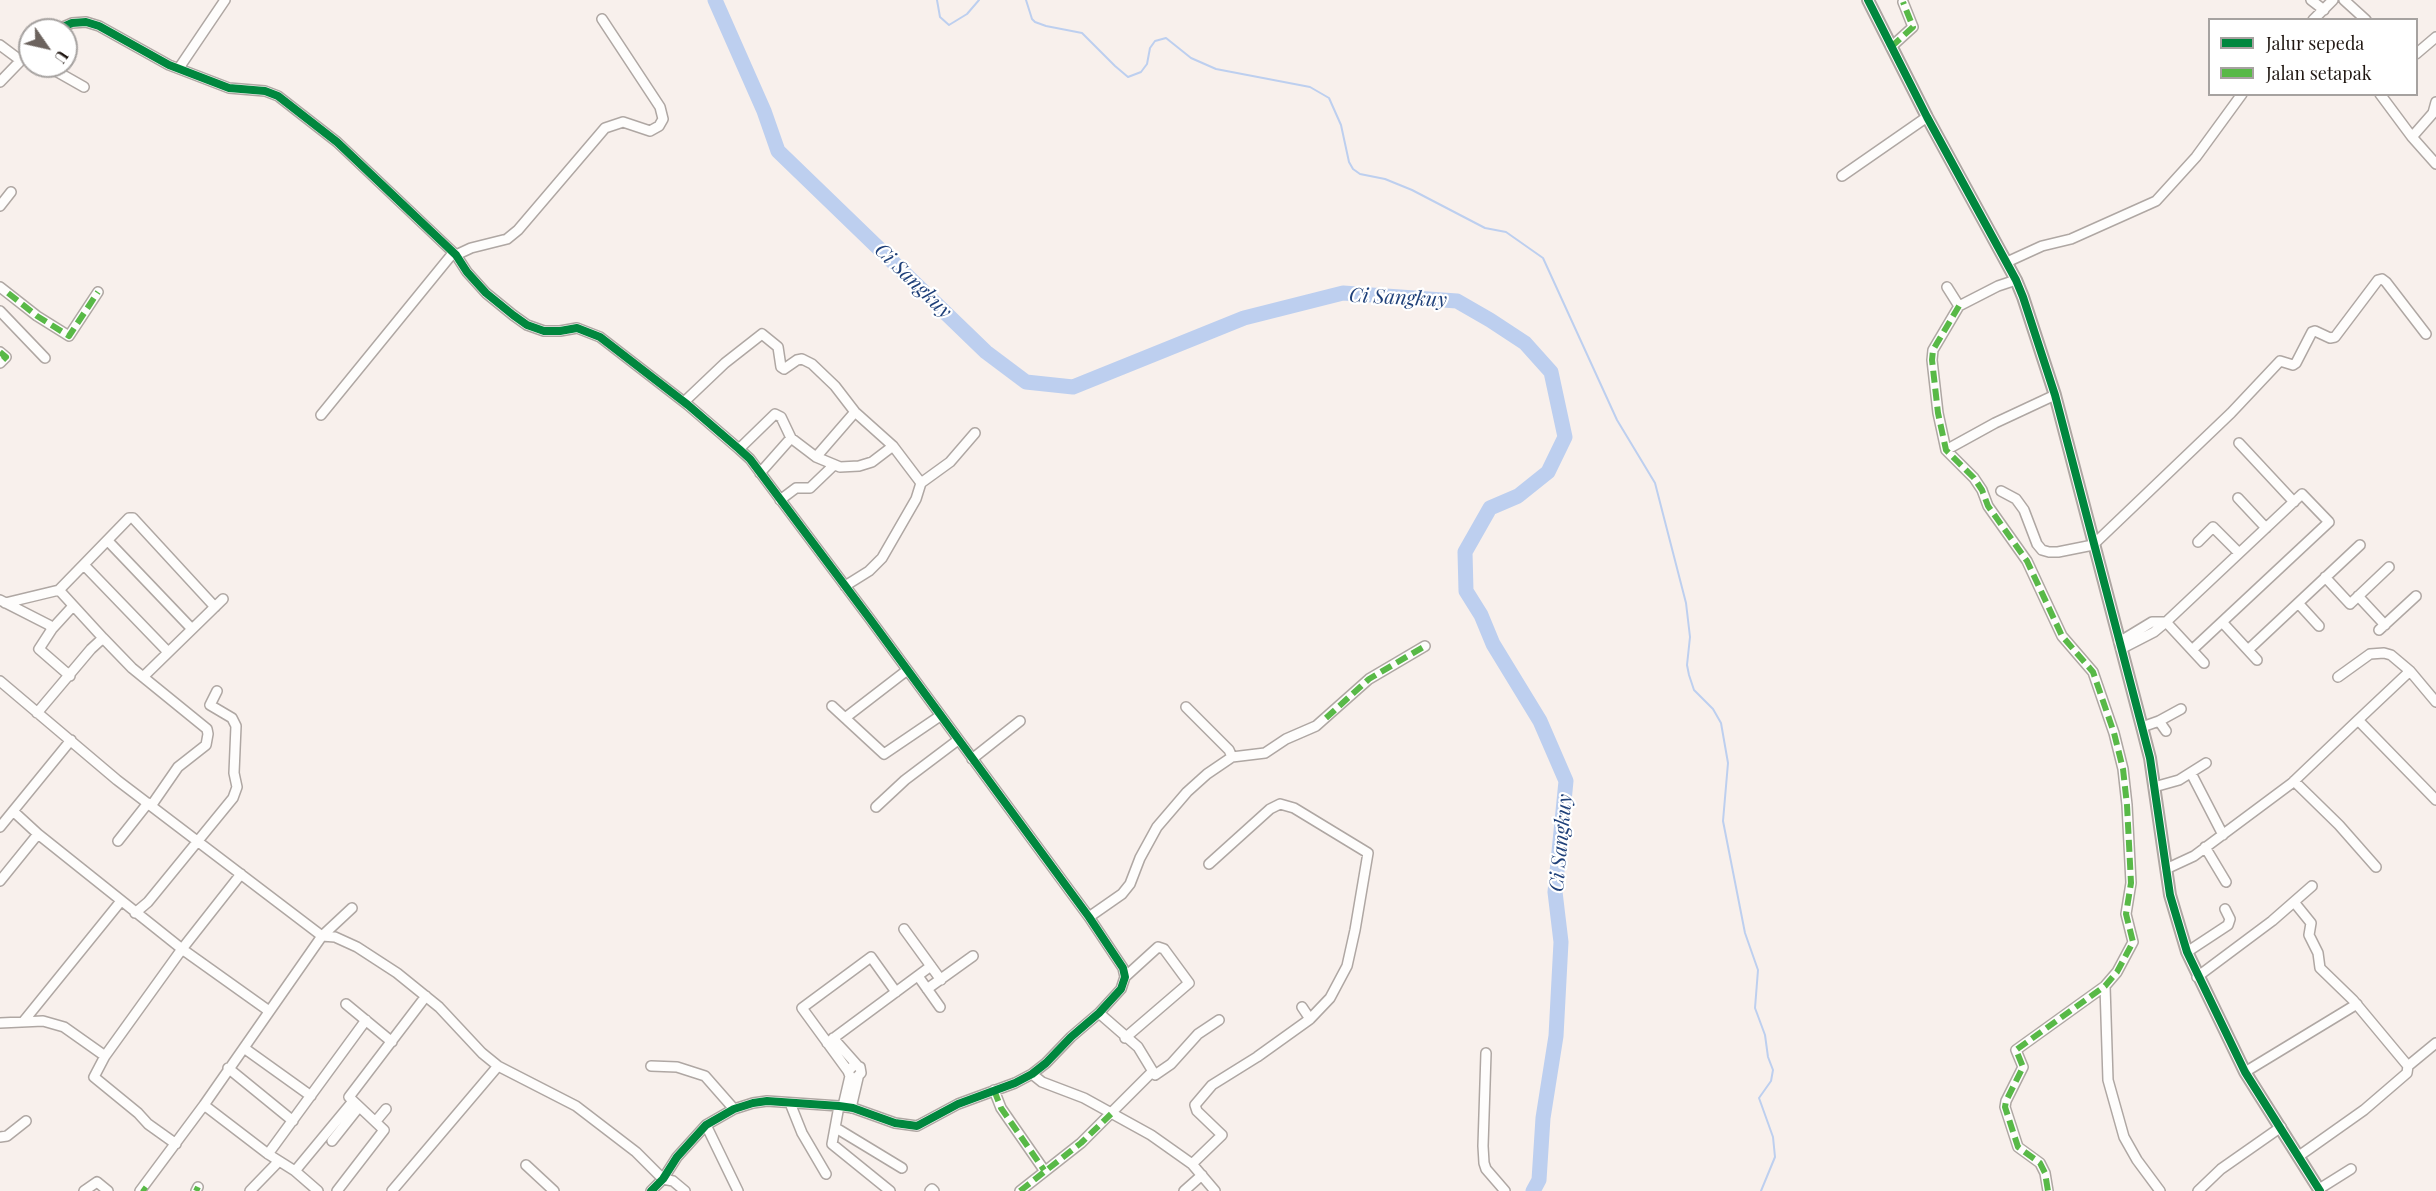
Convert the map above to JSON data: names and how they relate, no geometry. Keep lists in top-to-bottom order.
{
  "water": ["Ci Sangkuy"],
  "legend": ["Jalur sepeda", "Jalan setapak"],
  "north": "bottom right"
}
